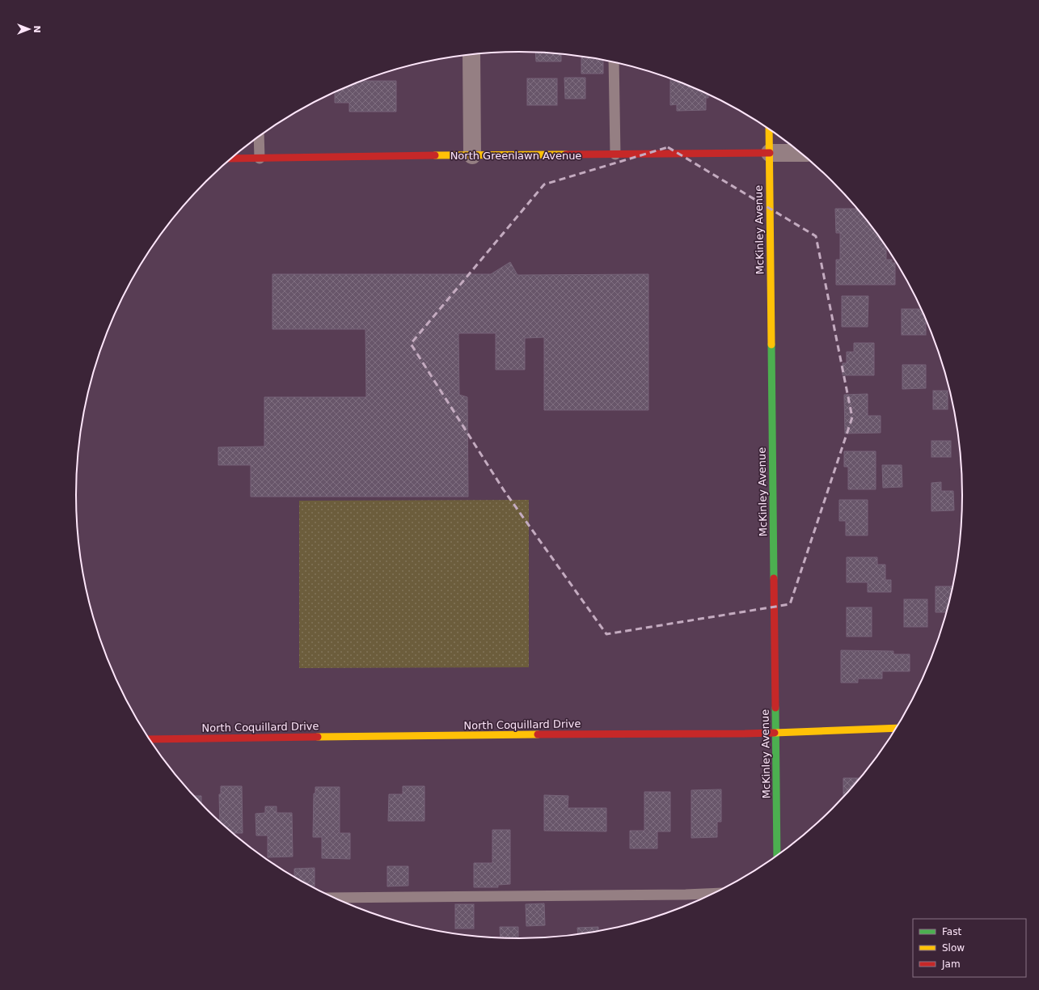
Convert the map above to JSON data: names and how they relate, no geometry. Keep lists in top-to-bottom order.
{
  "streets": {
    "street": ["North Greenlawn Avenue", "McKinley Avenue", "North Coquillard Drive"]
  },
  "crossings": [
    ["North Greenlawn Avenue", "McKinley Avenue"],
    ["McKinley Avenue", "North Coquillard Drive"]
  ],
  "legend": ["Fast", "Slow", "Jam"],
  "north": "right"
}
